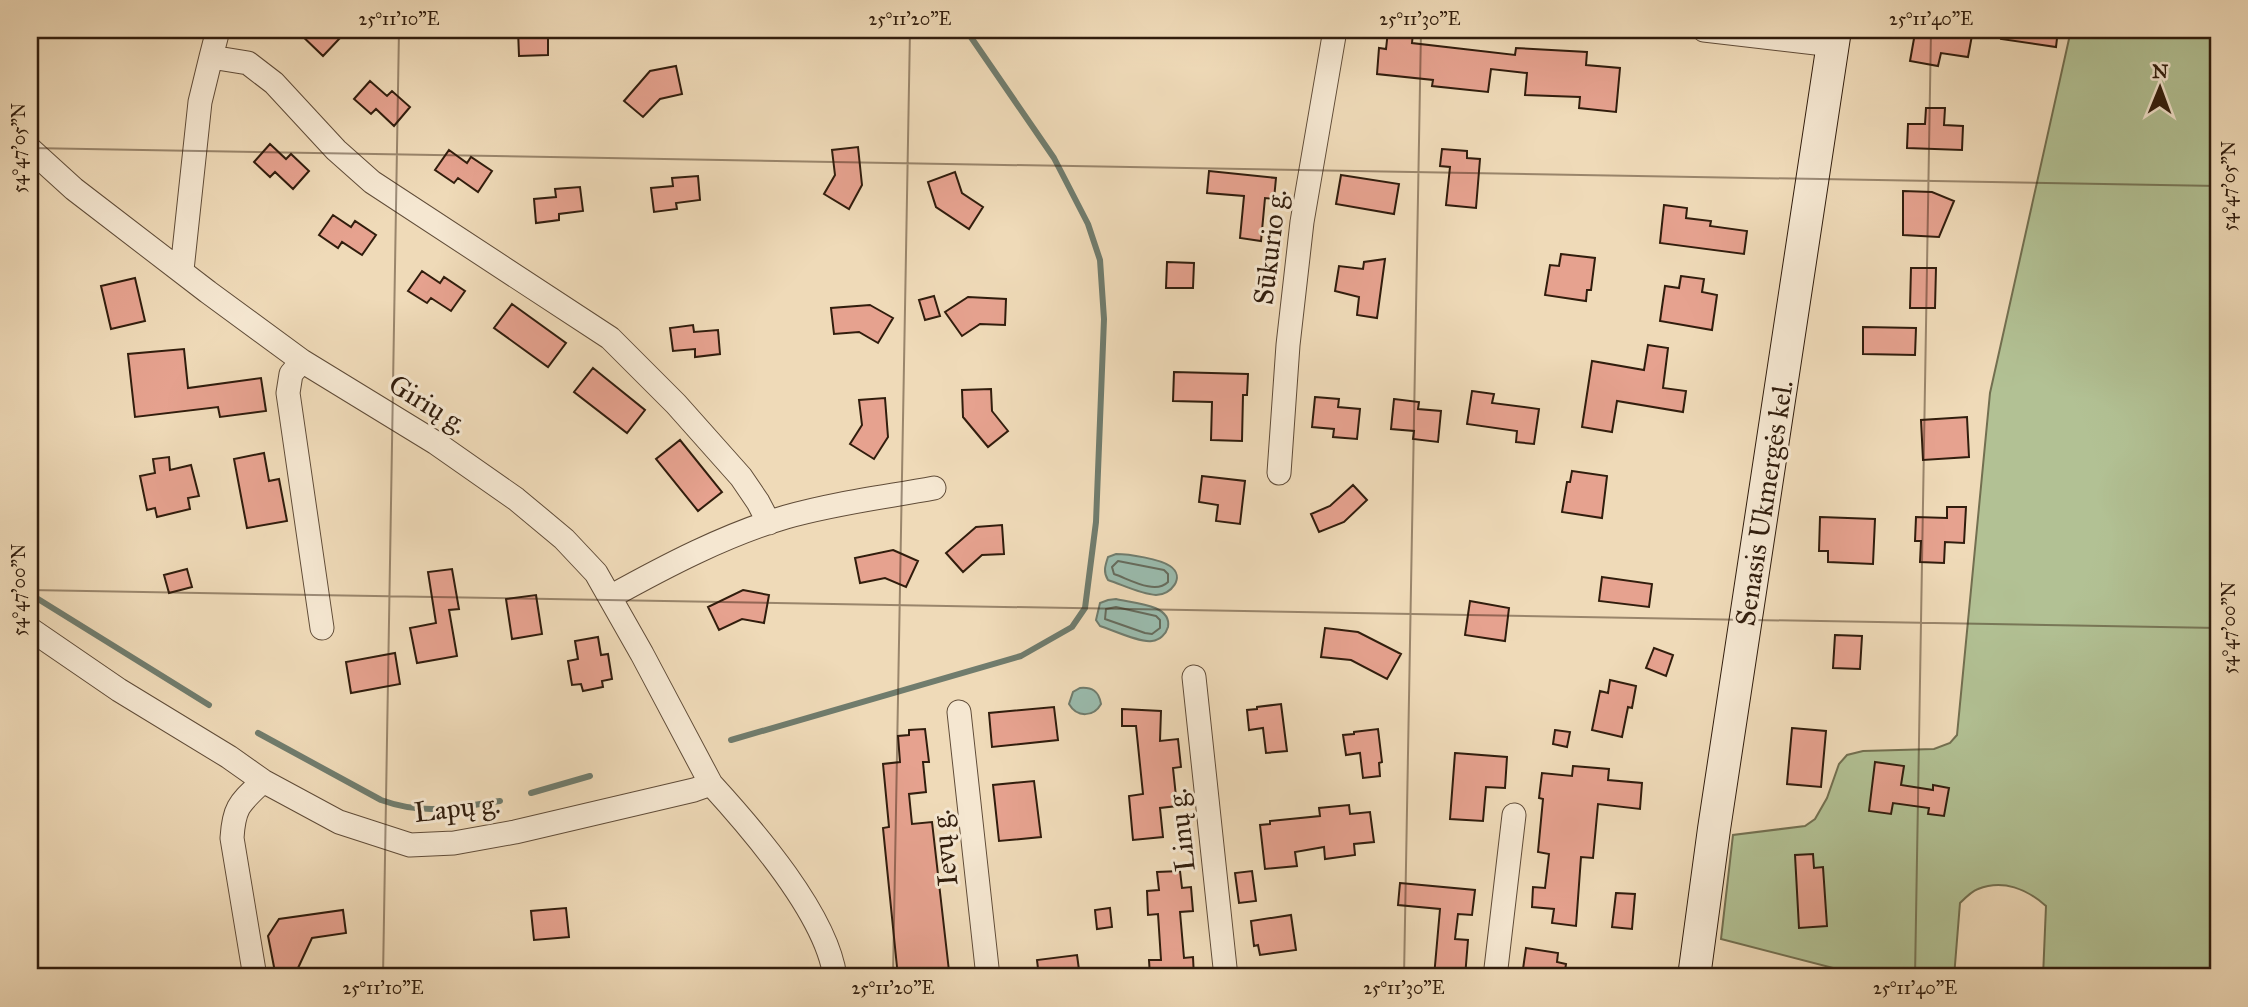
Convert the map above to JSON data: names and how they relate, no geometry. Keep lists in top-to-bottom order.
{
  "streets": {
    "main road": ["Senasis Ukmergės kel."],
    "street": [
      "Sūkurio g.",
      "Girių g.",
      "Lapų g.",
      "Linų g.",
      "Ievų g."
    ]
  },
  "crossings": [
    ["Girių g.", "Lapų g."]
  ],
  "north": "top",
  "coordinates": [
    "25°11'10\"E",
    "25°11'20\"E",
    "25°11'30\"E",
    "25°11'40\"E",
    "54°47'05\"N",
    "54°47'00\"N"
  ]
}
